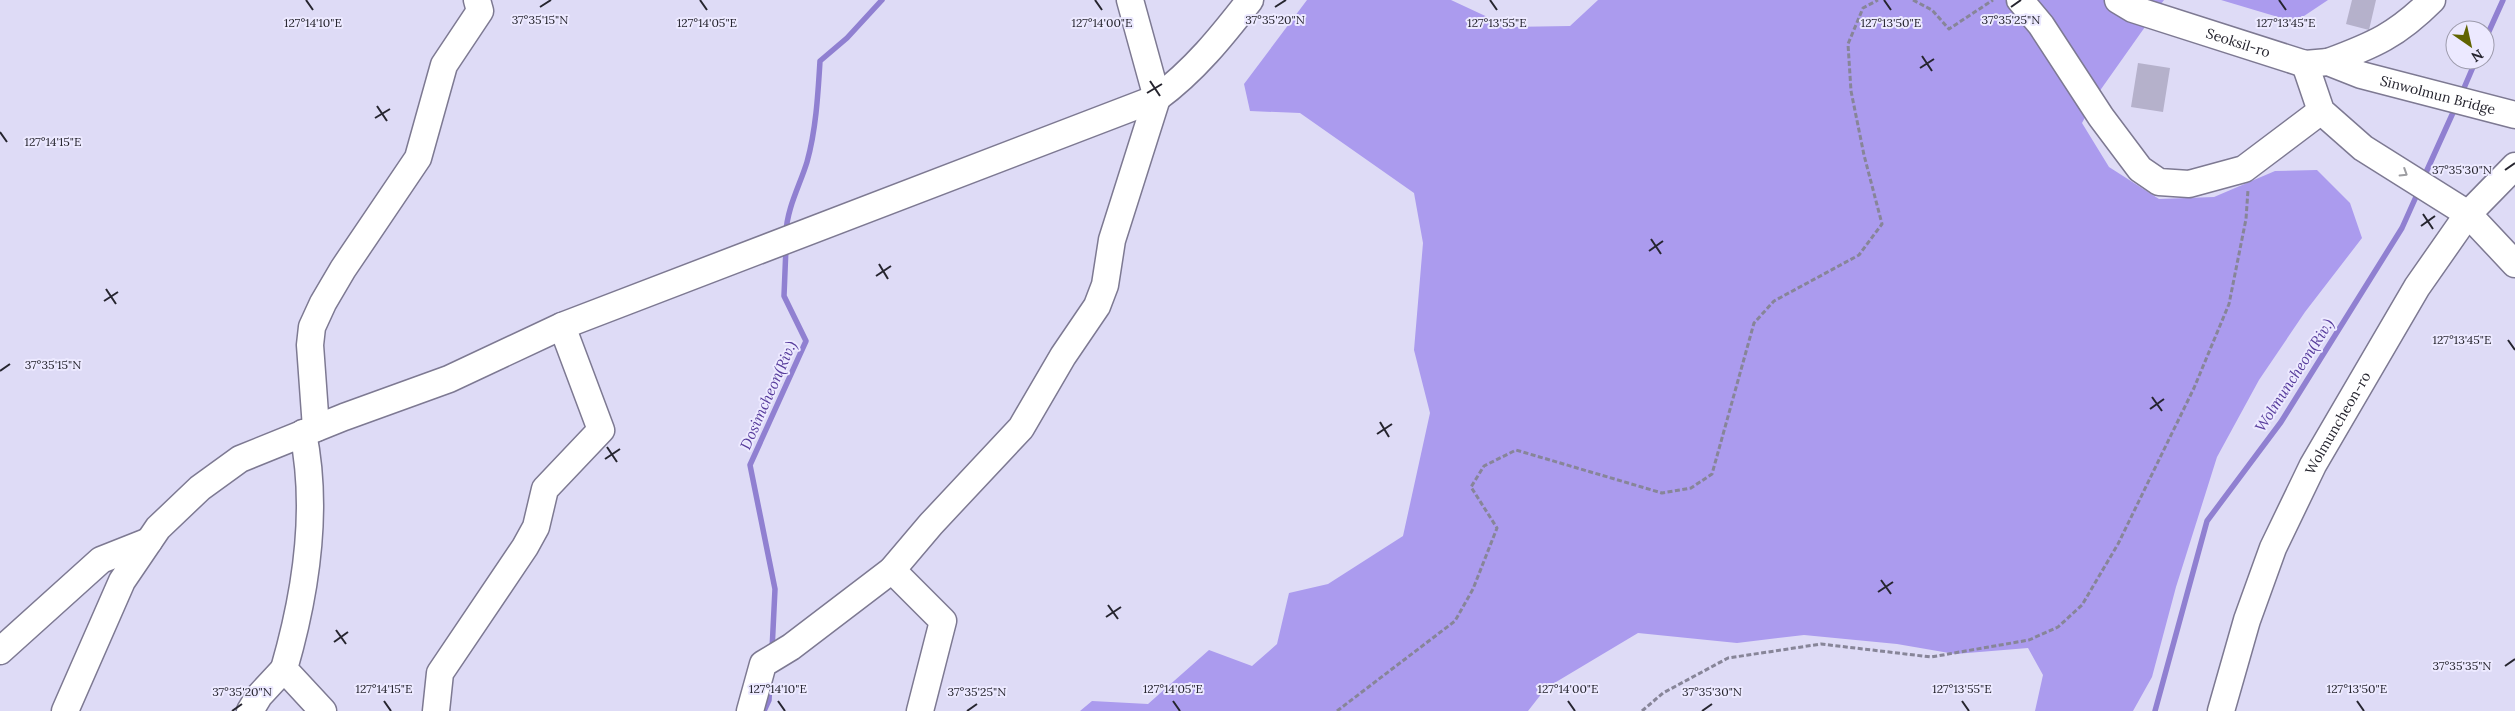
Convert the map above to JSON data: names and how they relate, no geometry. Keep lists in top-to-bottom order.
{
  "streets": {
    "street": ["Seoksil-ro", "Sinwolmun Bridge", "Wolmuncheon-ro"]
  },
  "crossings": [
    ["Seoksil-ro", "Sinwolmun Bridge"]
  ],
  "water": ["Wolmuncheon(Riv.)", "Dosimcheon(Riv.)"],
  "north": "bottom right",
  "coordinates": [
    "37°35'20\"N",
    "37°35'15\"N",
    "37°35'25\"N",
    "127°14'10\"E",
    "127°14'05\"E",
    "127°14'00\"E",
    "127°13'55\"E",
    "127°13'50\"E",
    "127°13'45\"E",
    "127°14'15\"E",
    "37°35'30\"N",
    "37°35'35\"N"
  ]
}
